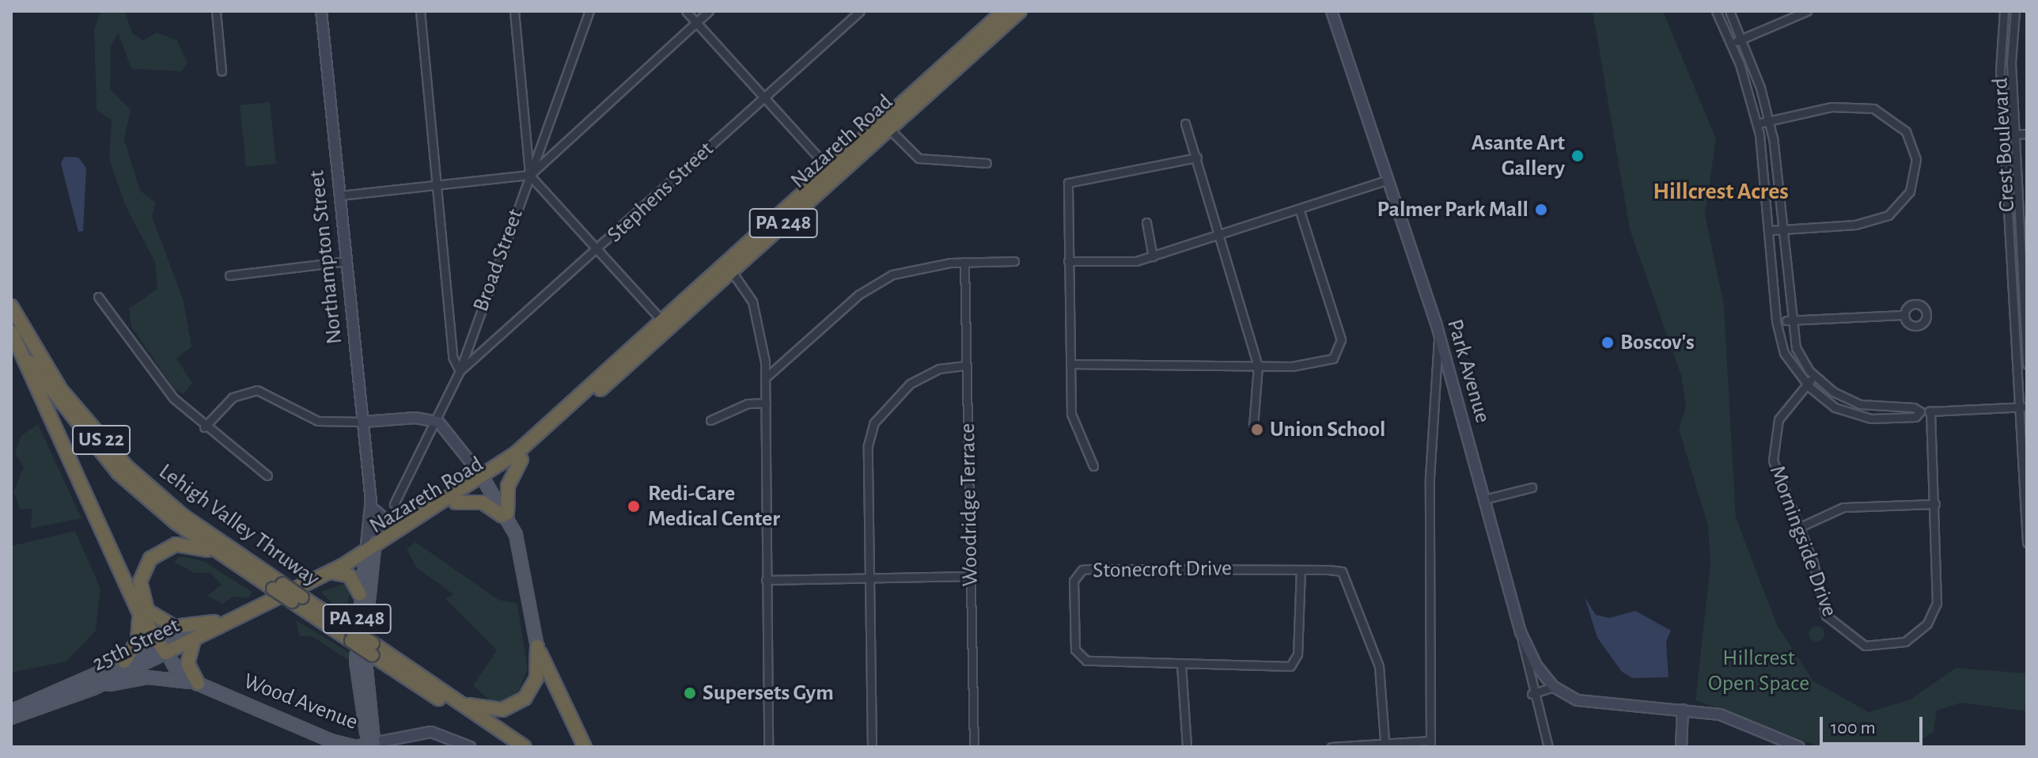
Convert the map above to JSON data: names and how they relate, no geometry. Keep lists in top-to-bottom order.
{
  "streets": {
    "highway": [
      "Nazareth Road",
      "PA 248",
      "US 22",
      "Lehigh Valley Thruway",
      "25th Street"
    ],
    "main road": ["Northampton Street", "Park Avenue", "Wood Avenue"],
    "street": [
      "Crest Boulevard",
      "Stephens Street",
      "Broad Street",
      "Woodridge Terrace",
      "Morningside Drive",
      "Stonecroft Drive"
    ]
  },
  "crossings": [
    ["Nazareth Road", "Northampton Street"],
    ["Nazareth Road", "25th Street"],
    ["Stephens Street", "Broad Street"],
    ["Northampton Street", "25th Street"],
    ["Northampton Street", "Wood Avenue"],
    ["Lehigh Valley Thruway", "25th Street"],
    ["25th Street", "Wood Avenue"]
  ],
  "districts": ["Hillcrest Acres"],
  "parks": ["Hillcrest Open Space"],
  "places": [
    "Asante Art Gallery",
    "Palmer Park Mall",
    "Boscov's",
    "Union School",
    "Redi-Care Medical Center",
    "Supersets Gym"
  ],
  "scale_bar": "100 m"
}
